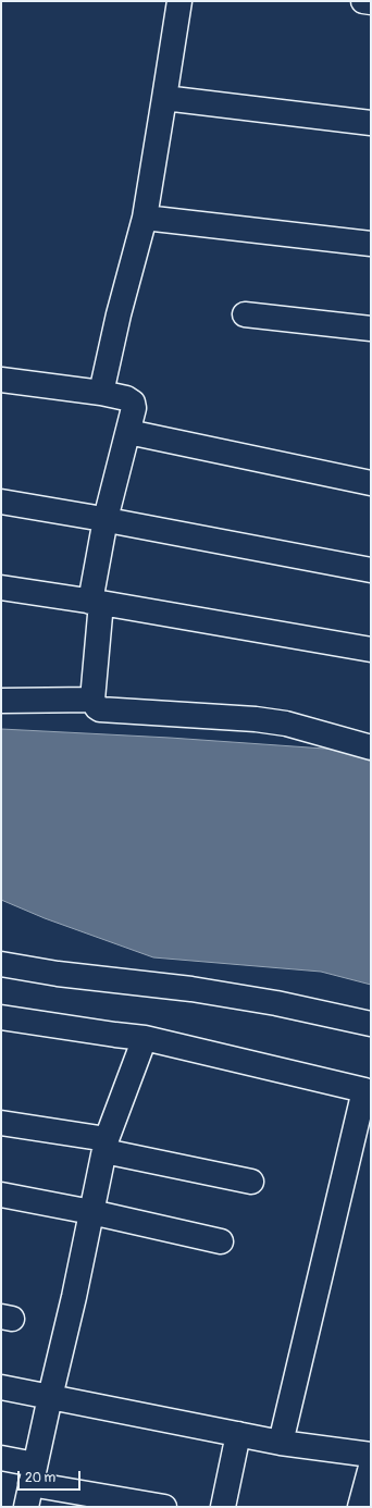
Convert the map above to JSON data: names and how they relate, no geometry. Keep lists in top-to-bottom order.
{
  "scale_bar": "20 m"
}
